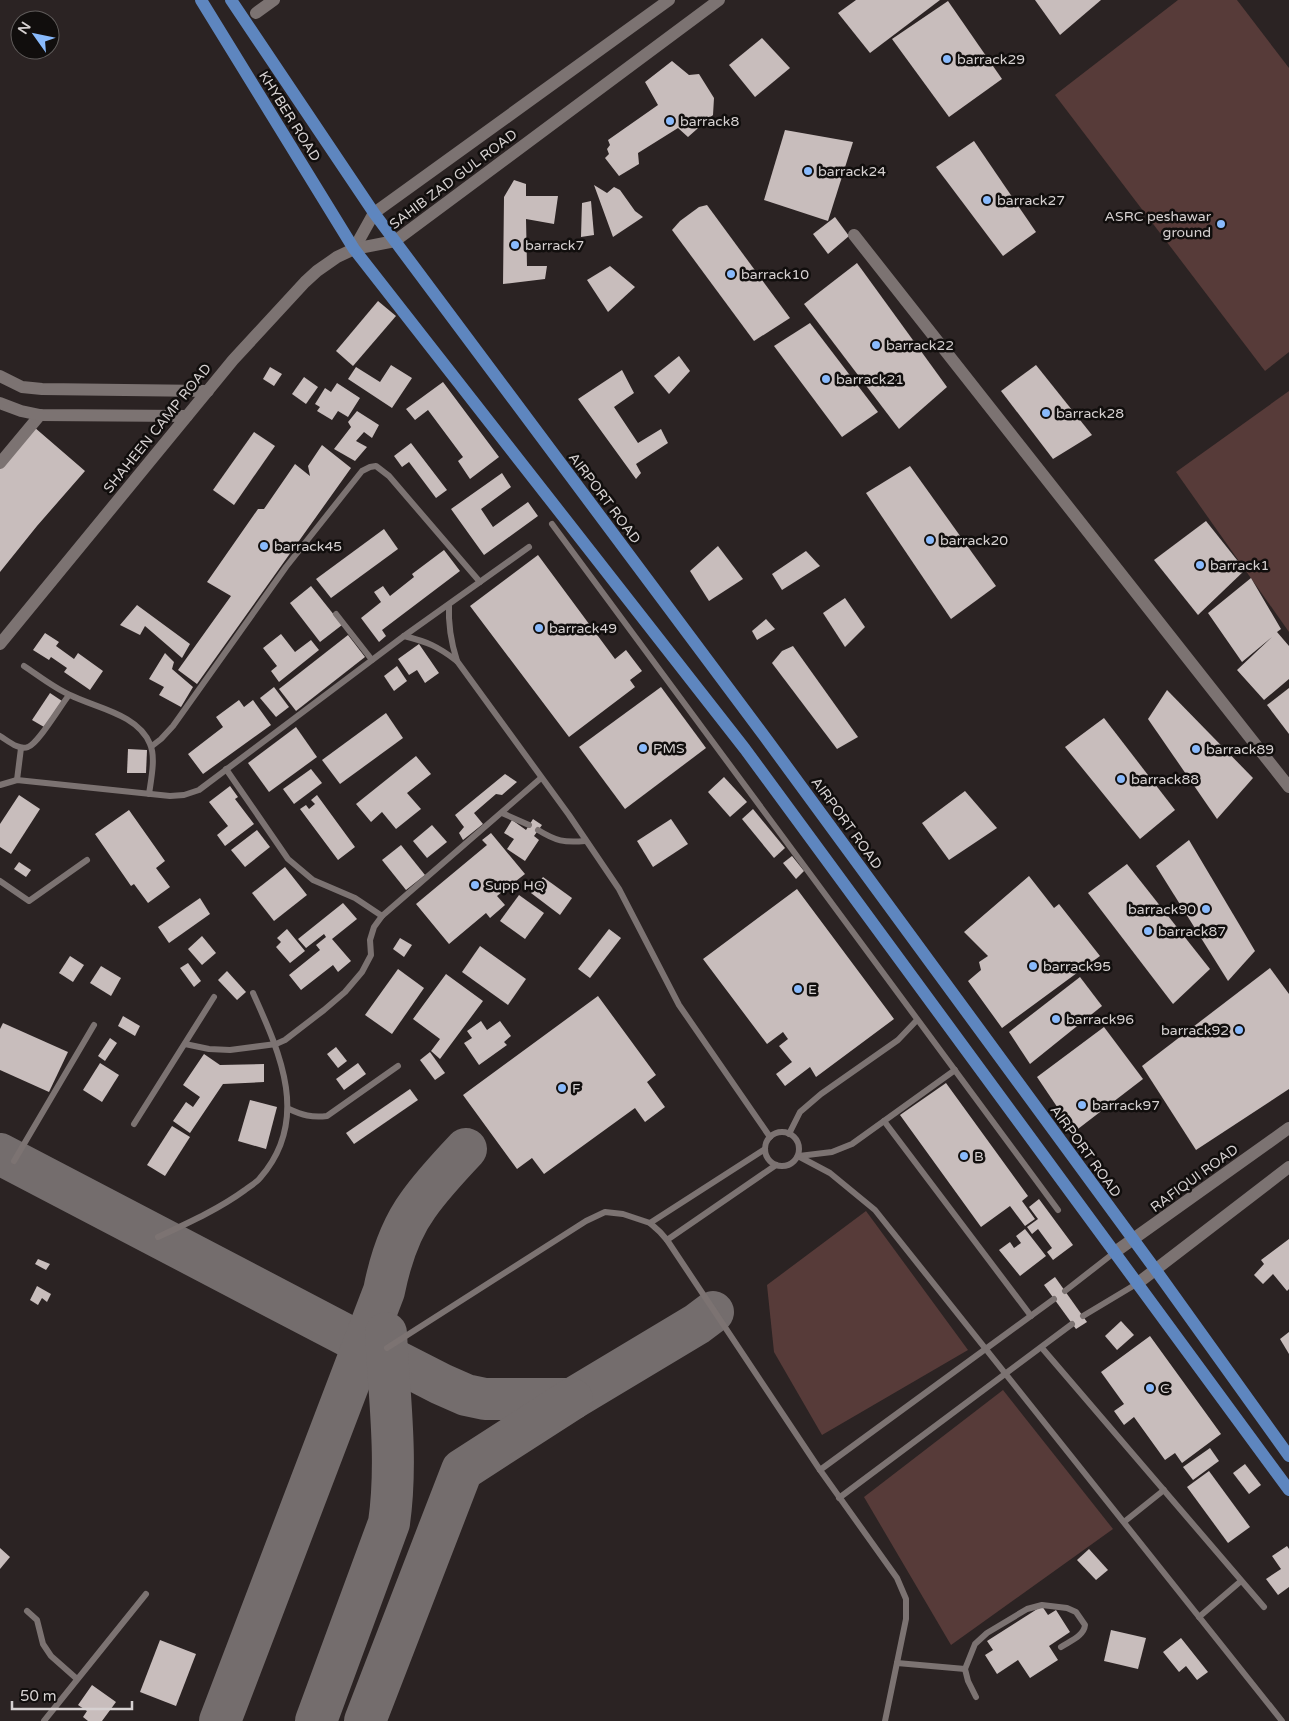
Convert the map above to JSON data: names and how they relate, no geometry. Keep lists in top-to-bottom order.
{
  "streets": {
    "main road": ["KHYBER ROAD", "AIRPORT ROAD"],
    "street": ["SAHIB ZAD GUL ROAD", "SHAHEEN CAMP ROAD", "RAFIQUI ROAD"]
  },
  "crossings": [
    ["KHYBER ROAD", "SAHIB ZAD GUL ROAD"],
    ["KHYBER ROAD", "SHAHEEN CAMP ROAD"],
    ["KHYBER ROAD", "AIRPORT ROAD"],
    ["KHYBER ROAD", "RAFIQUI ROAD"],
    ["SAHIB ZAD GUL ROAD", "SHAHEEN CAMP ROAD"],
    ["SAHIB ZAD GUL ROAD", "AIRPORT ROAD"],
    ["AIRPORT ROAD", "RAFIQUI ROAD"]
  ],
  "places": [
    "barrack29",
    "barrack8",
    "barrack24",
    "barrack27",
    "ASRC peshawar ground",
    "barrack7",
    "barrack10",
    "barrack22",
    "barrack21",
    "barrack28",
    "barrack20",
    "barrack45",
    "barrack1",
    "barrack49",
    "PMS",
    "barrack89",
    "barrack88",
    "Supp HQ",
    "barrack90",
    "barrack87",
    "barrack95",
    "E",
    "barrack96",
    "barrack92",
    "F",
    "barrack97",
    "B",
    "C"
  ],
  "scale_bar": "50 m",
  "north": "top left"
}
